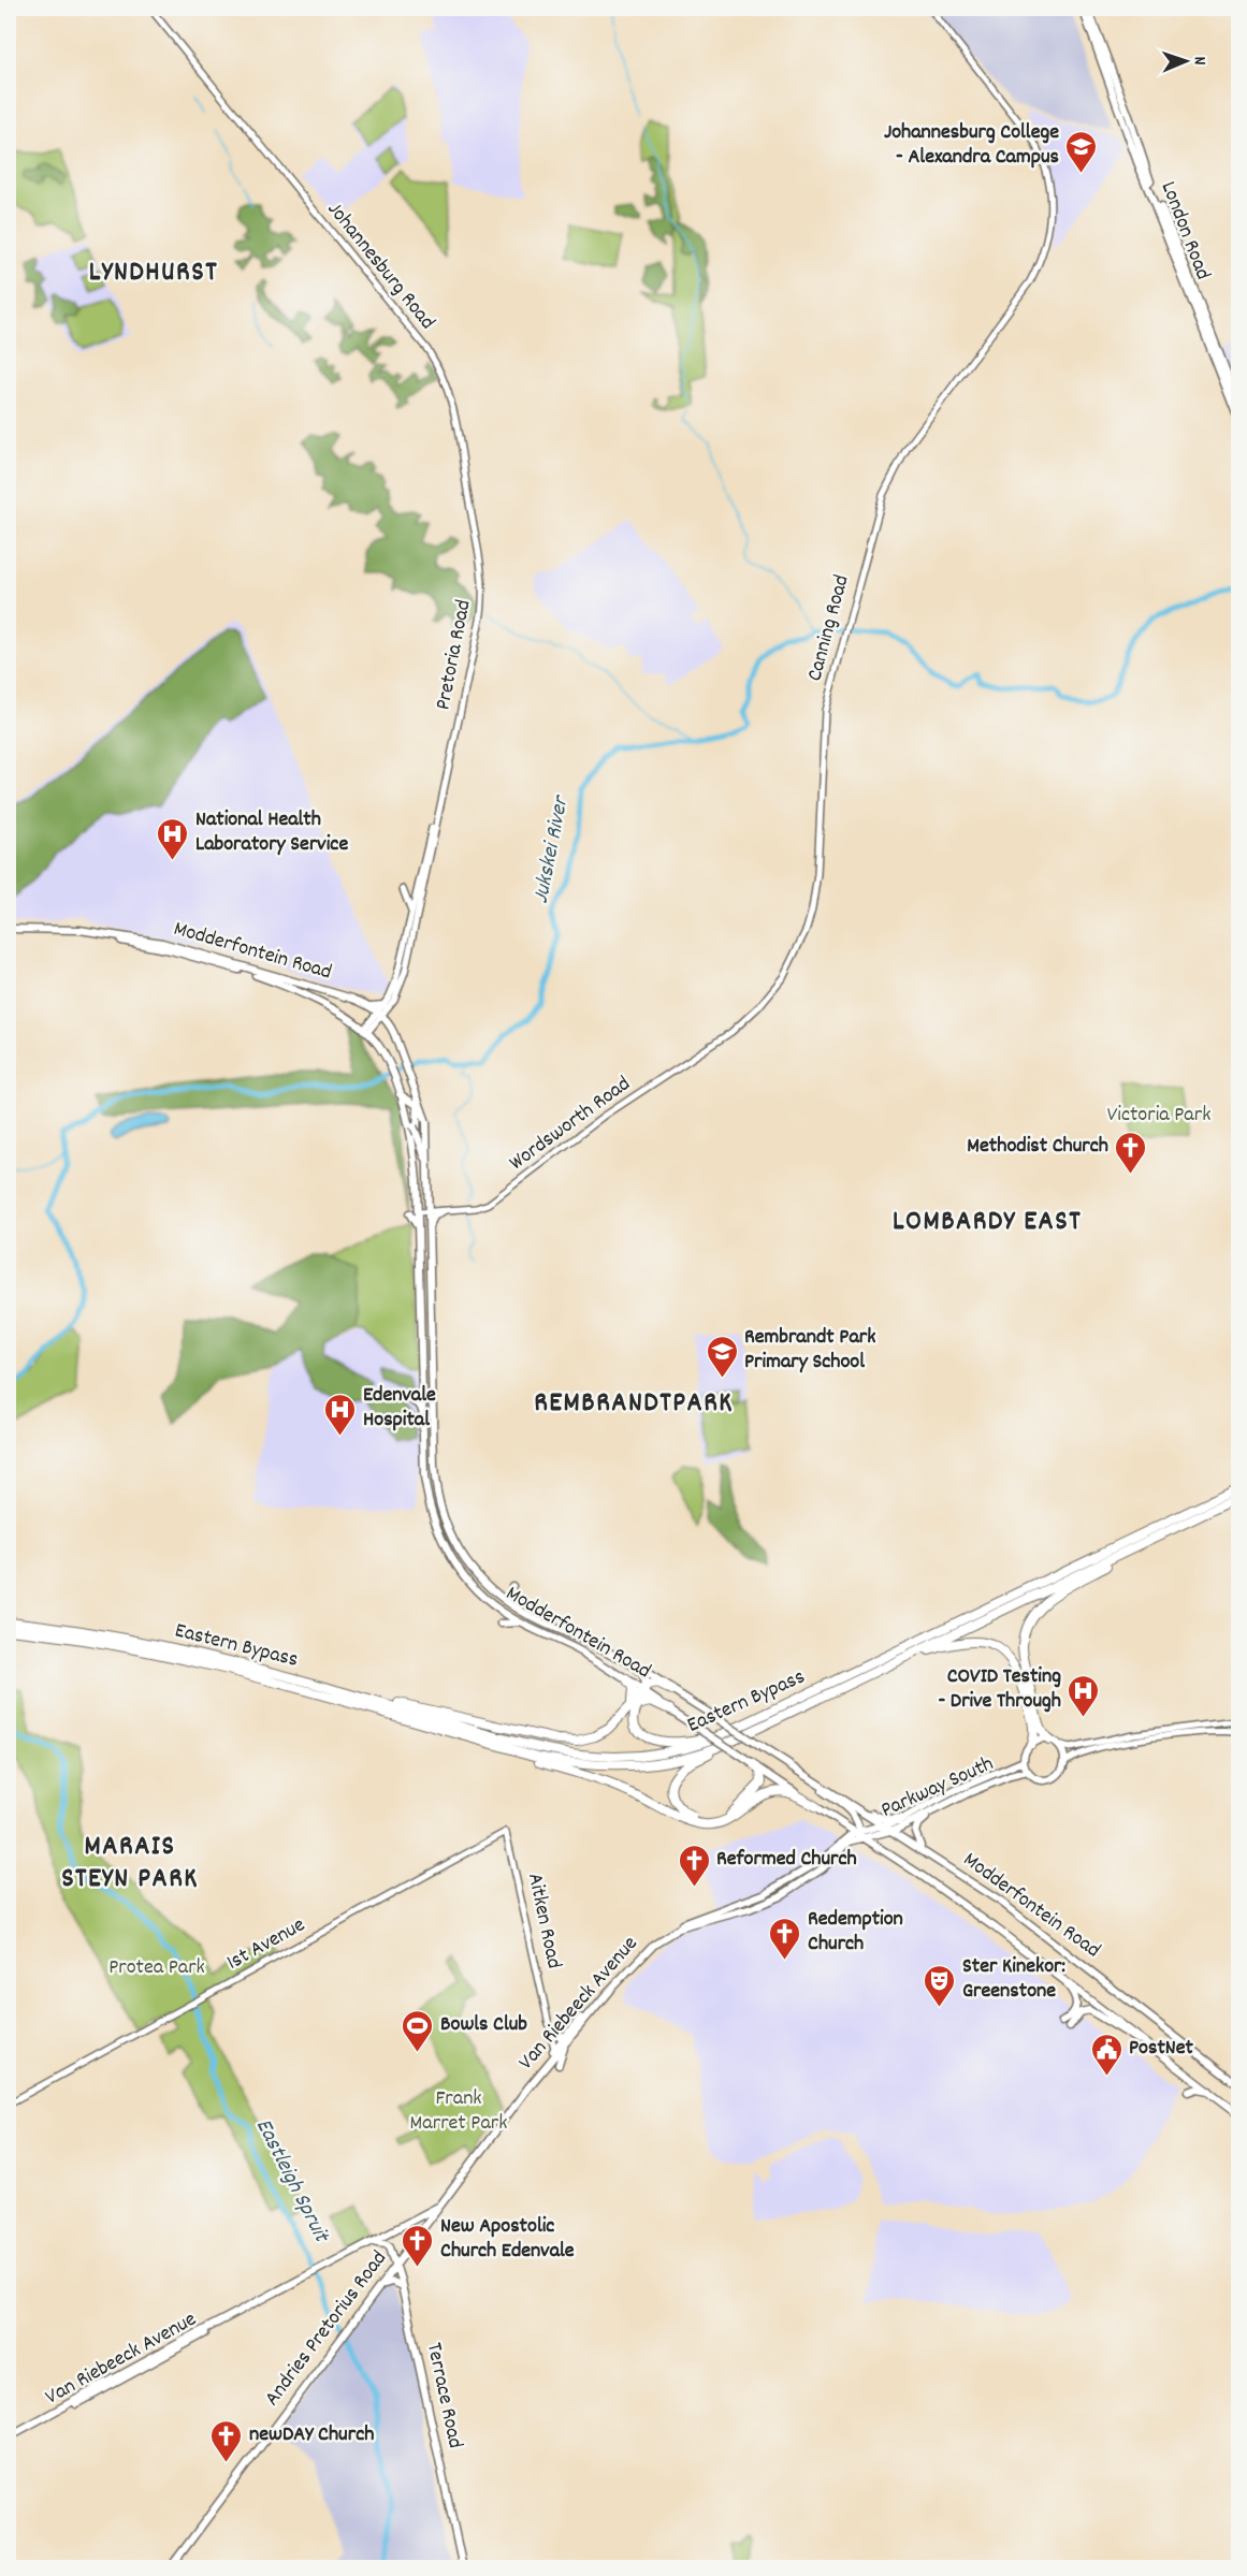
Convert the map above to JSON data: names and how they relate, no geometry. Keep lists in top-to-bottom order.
{
  "streets": {
    "highway": ["Eastern Bypass"],
    "main road": [
      "London Road",
      "Johannesburg Road",
      "Canning Road",
      "Pretoria Road",
      "Modderfontein Road",
      "Wordsworth Road",
      "Parkway South",
      "Aitken Road",
      "1st Avenue",
      "Van Riebeeck Avenue",
      "Andries Pretorius Road",
      "Terrace Road"
    ]
  },
  "crossings": [
    ["Johannesburg Road", "Pretoria Road"],
    ["Canning Road", "Wordsworth Road"],
    ["Pretoria Road", "Modderfontein Road"],
    ["Modderfontein Road", "Wordsworth Road"],
    ["Modderfontein Road", "Parkway South"],
    ["Modderfontein Road", "Van Riebeeck Avenue"],
    ["Parkway South", "Van Riebeeck Avenue"],
    ["Aitken Road", "1st Avenue"],
    ["Aitken Road", "Van Riebeeck Avenue"],
    ["Van Riebeeck Avenue", "Andries Pretorius Road"],
    ["Van Riebeeck Avenue", "Terrace Road"],
    ["Andries Pretorius Road", "Terrace Road"]
  ],
  "districts": [
    "LYNDHURST",
    "LOMBARDY EAST",
    "REMBRANDTPARK",
    "MARAIS STEYN PARK"
  ],
  "water": ["Jukskei River", "Eastleigh Spruit"],
  "parks": ["Victoria Park", "Protea Park", "Frank Marret Park"],
  "places": {
    "school or university": ["Johannesburg College - Alexandra Campus", "Rembrandt Park Primary School"],
    "hospital": ["National Health Laboratory Service", "Edenvale Hospital", "COVID Testing - Drive Through"],
    "church": [
      "Methodist Church",
      "Reformed Church",
      "Redemption Church",
      "New Apostolic Church Edenvale",
      "newDAY Church"
    ],
    "theatre": ["Ster Kinekor: Greenstone"],
    "sports": ["Bowls Club"],
    "public building": ["PostNet"]
  },
  "north": "right"
}
